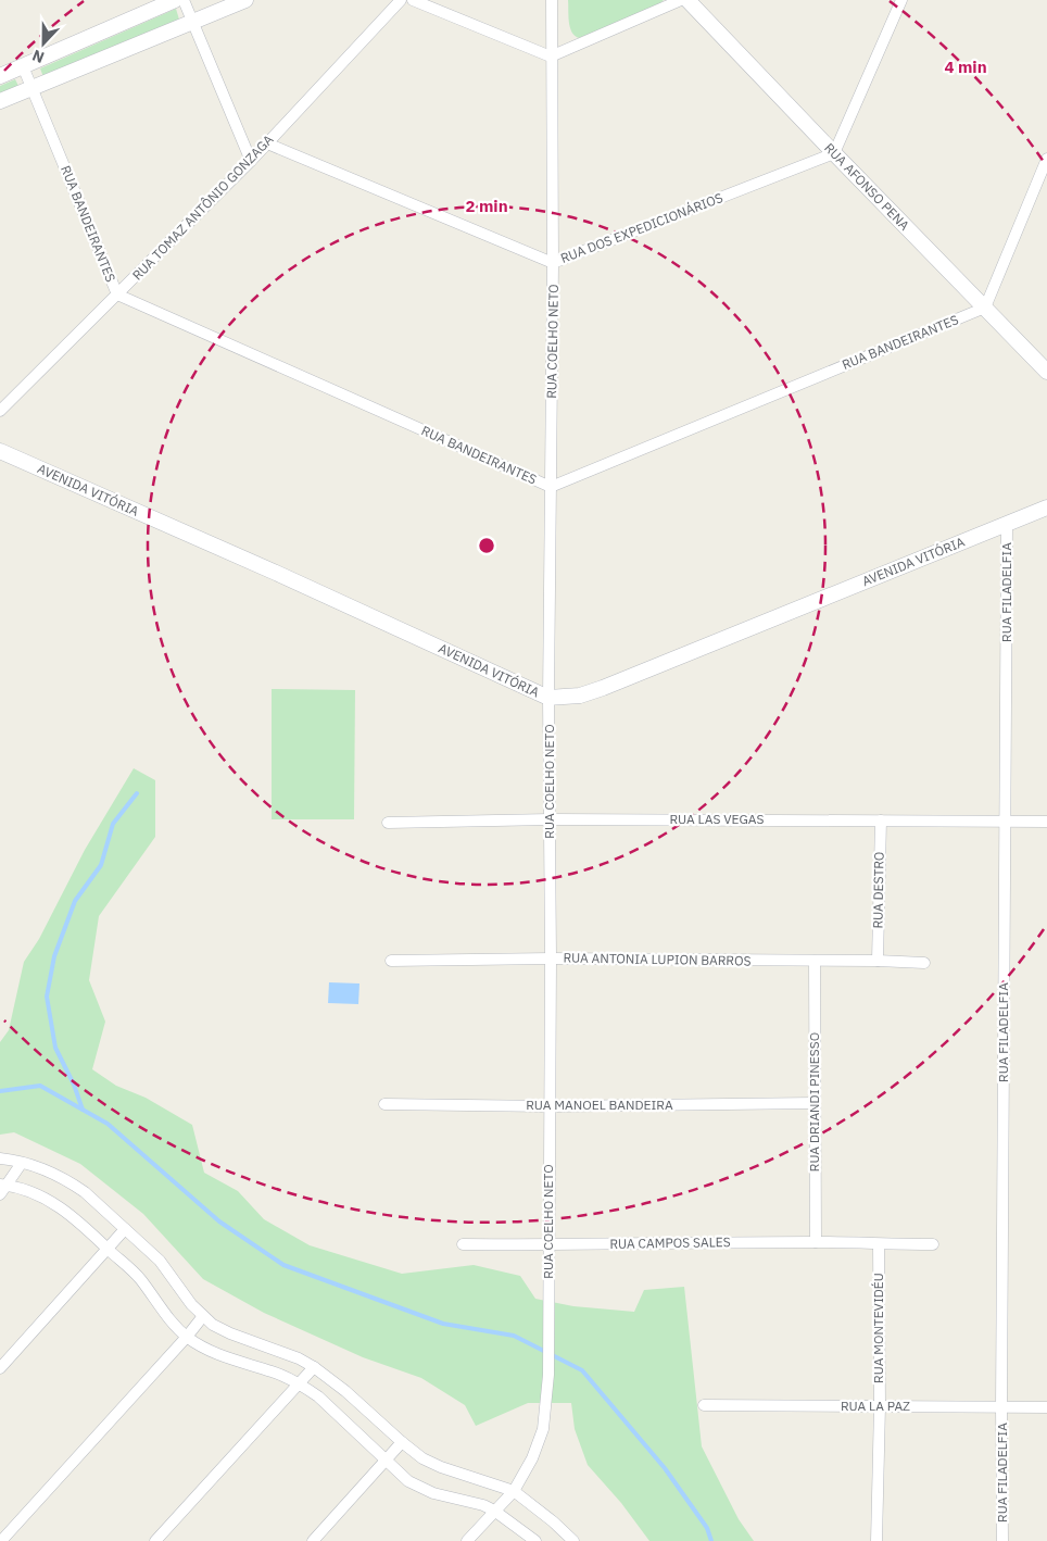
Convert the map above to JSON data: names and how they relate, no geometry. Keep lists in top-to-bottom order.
{
  "streets": {
    "street": [
      "RUA AFONSO PENA",
      "RUA TOMAZ ANTÔNIO GONZAGA",
      "RUA BANDEIRANTES",
      "RUA DOS EXPEDICIONÁRIOS",
      "RUA COELHO NETO",
      "AVENIDA VITÓRIA",
      "RUA FILADELFIA",
      "RUA LAS VEGAS",
      "RUA DESTRO",
      "RUA ANTONIA LUPION BARROS",
      "RUA DRIANDI PINESSO",
      "RUA MANOEL BANDEIRA",
      "RUA CAMPOS SALES",
      "RUA MONTEVIDÉU",
      "RUA LA PAZ"
    ]
  },
  "crossings": [
    ["RUA AFONSO PENA", "RUA BANDEIRANTES"],
    ["RUA AFONSO PENA", "RUA DOS EXPEDICIONÁRIOS"],
    ["RUA TOMAZ ANTÔNIO GONZAGA", "RUA BANDEIRANTES"],
    ["RUA TOMAZ ANTÔNIO GONZAGA", "RUA DOS EXPEDICIONÁRIOS"],
    ["RUA BANDEIRANTES", "RUA COELHO NETO"],
    ["RUA DOS EXPEDICIONÁRIOS", "RUA COELHO NETO"],
    ["RUA COELHO NETO", "AVENIDA VITÓRIA"],
    ["RUA COELHO NETO", "RUA LAS VEGAS"],
    ["RUA COELHO NETO", "RUA ANTONIA LUPION BARROS"],
    ["RUA COELHO NETO", "RUA MANOEL BANDEIRA"],
    ["RUA COELHO NETO", "RUA CAMPOS SALES"],
    ["AVENIDA VITÓRIA", "RUA FILADELFIA"],
    ["RUA FILADELFIA", "RUA LAS VEGAS"],
    ["RUA FILADELFIA", "RUA LA PAZ"],
    ["RUA LAS VEGAS", "RUA DESTRO"],
    ["RUA DESTRO", "RUA ANTONIA LUPION BARROS"],
    ["RUA ANTONIA LUPION BARROS", "RUA DRIANDI PINESSO"],
    ["RUA DRIANDI PINESSO", "RUA MANOEL BANDEIRA"],
    ["RUA DRIANDI PINESSO", "RUA CAMPOS SALES"],
    ["RUA CAMPOS SALES", "RUA MONTEVIDÉU"],
    ["RUA MONTEVIDÉU", "RUA LA PAZ"]
  ],
  "north": "bottom",
  "rings": ["4 min", "2 min"]
}
